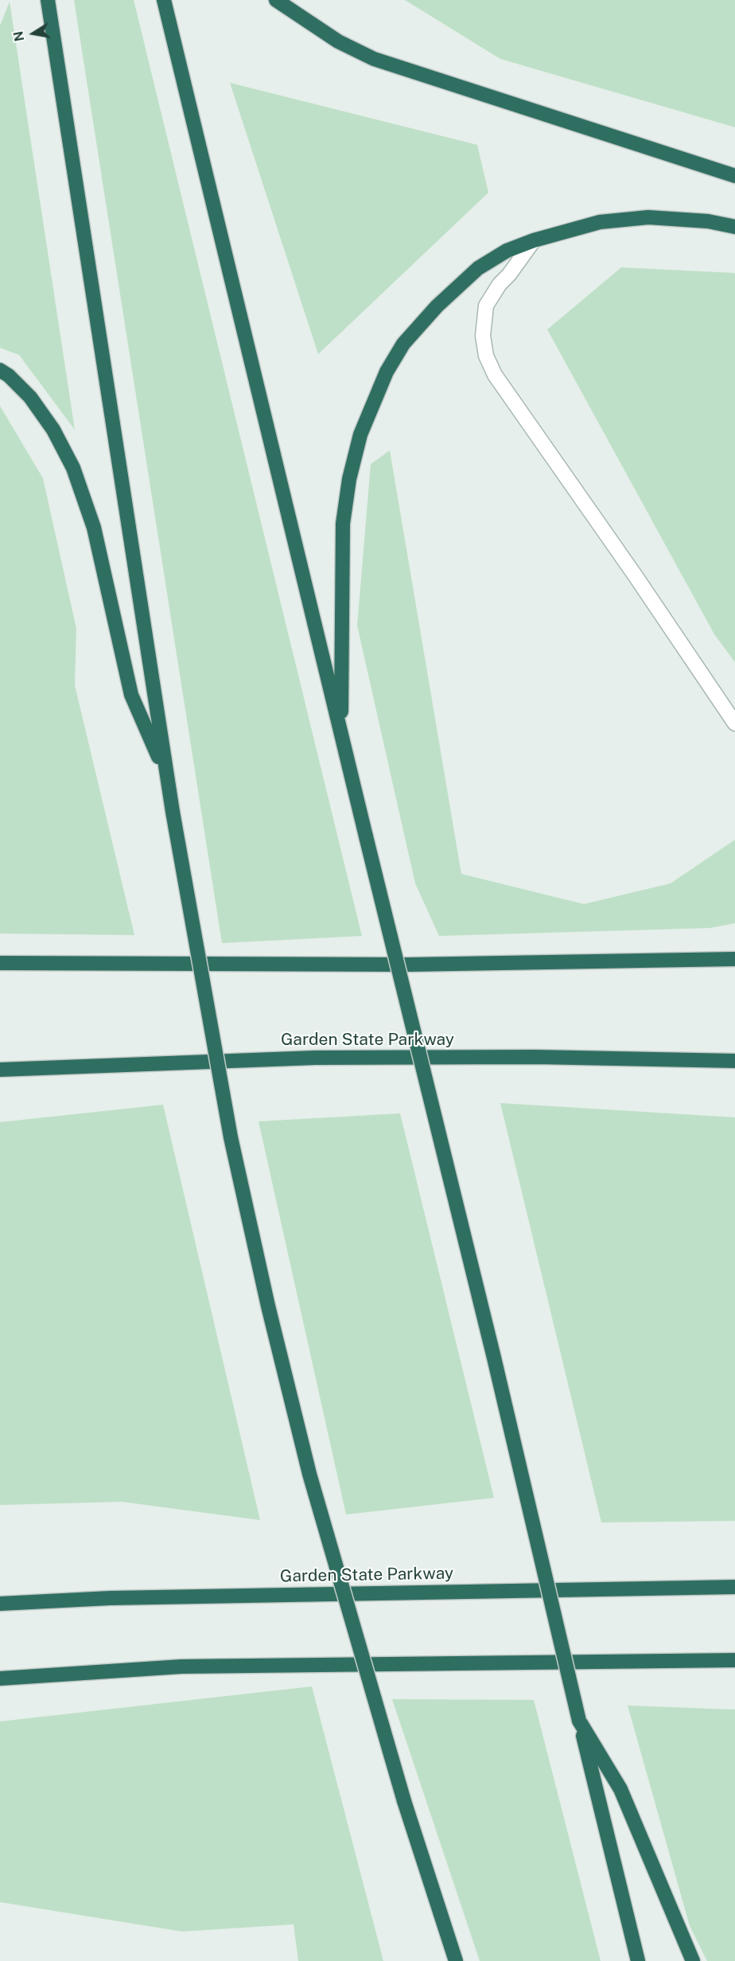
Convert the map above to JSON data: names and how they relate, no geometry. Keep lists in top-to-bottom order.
{
  "streets": {
    "highway": ["Garden State Parkway"]
  },
  "north": "left"
}
